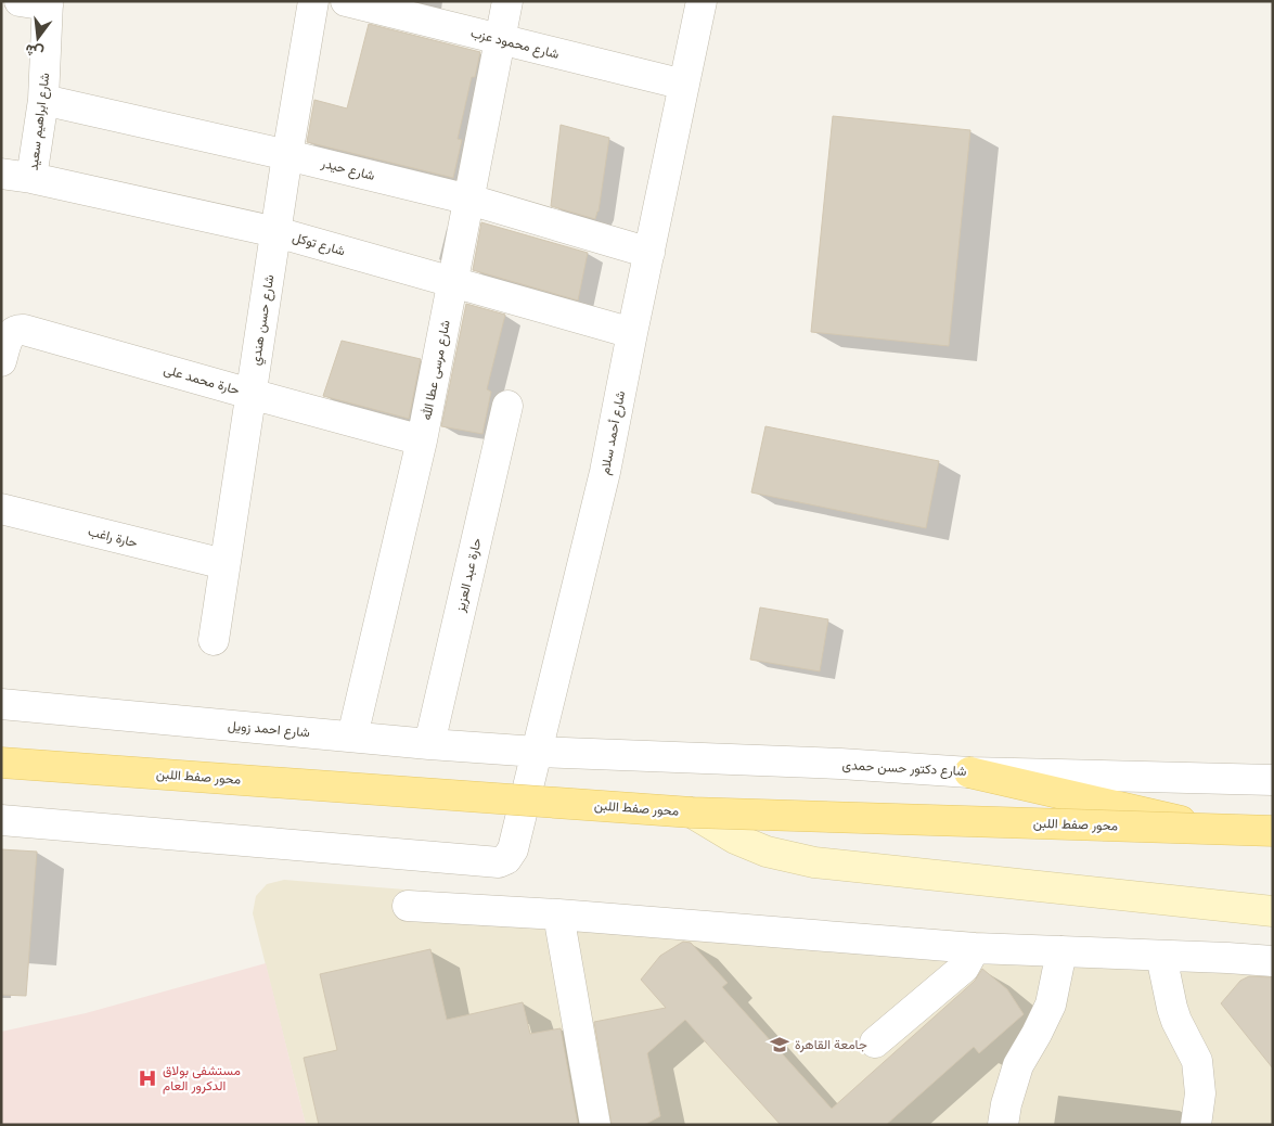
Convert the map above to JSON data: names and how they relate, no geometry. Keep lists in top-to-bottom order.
{
  "streets": {
    "main road": ["محور صفط اللبن"],
    "street": [
      "شارع محمود عزب",
      "شارع ابراهيم سعيد",
      "شارع حيدر",
      "شارع توكل",
      "شارع حسن هندي",
      "شارع مرسى عطا الله",
      "حارة محمد على",
      "شارع أحمد سلام",
      "حارة راغب",
      "حارة عبد العزيز",
      "شارع احمد زويل",
      "شارع دكتور حسن حمدى"
    ]
  },
  "crossings": [
    ["شارع محمود عزب", "شارع مرسى عطا الله"],
    ["شارع محمود عزب", "شارع أحمد سلام"],
    ["شارع ابراهيم سعيد", "شارع حيدر"],
    ["شارع ابراهيم سعيد", "شارع توكل"],
    ["شارع حيدر", "شارع حسن هندي"],
    ["شارع حيدر", "شارع مرسى عطا الله"],
    ["شارع حيدر", "شارع أحمد سلام"],
    ["شارع توكل", "شارع حسن هندي"],
    ["شارع توكل", "شارع مرسى عطا الله"],
    ["شارع توكل", "شارع أحمد سلام"],
    ["شارع حسن هندي", "حارة محمد على"],
    ["شارع حسن هندي", "حارة راغب"],
    ["شارع مرسى عطا الله", "حارة محمد على"],
    ["شارع مرسى عطا الله", "شارع احمد زويل"],
    ["شارع أحمد سلام", "شارع احمد زويل"],
    ["شارع أحمد سلام", "شارع دكتور حسن حمدى"],
    ["حارة عبد العزيز", "شارع احمد زويل"],
    ["شارع احمد زويل", "شارع دكتور حسن حمدى"]
  ],
  "places": {
    "school or university": ["جامعة القاهرة"],
    "hospital": ["مستشفى بولاق الدكرور العام"]
  },
  "north": "bottom"
}
